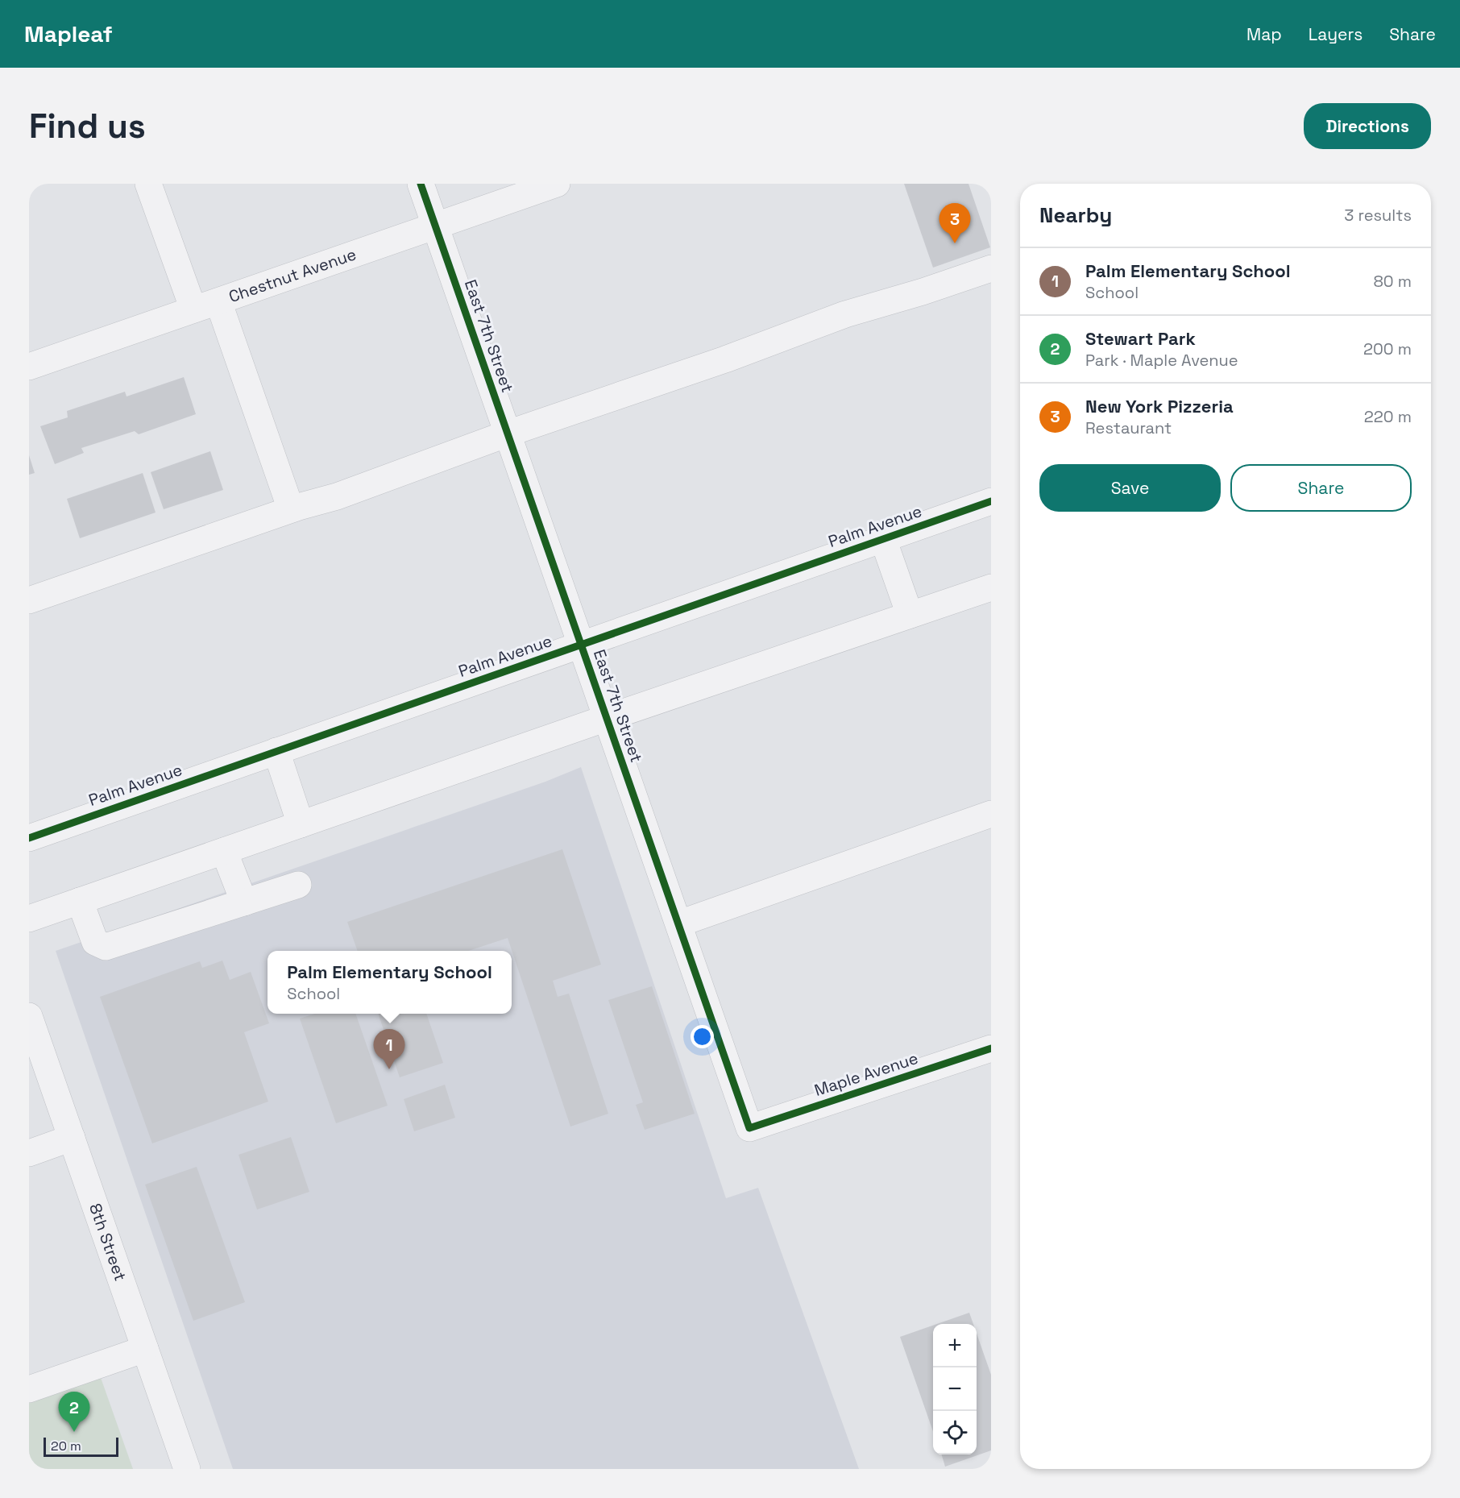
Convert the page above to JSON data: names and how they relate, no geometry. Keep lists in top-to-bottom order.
{
  "streets": {
    "street": [
      "Chestnut Avenue",
      "East 7th Street",
      "Palm Avenue",
      "Maple Avenue",
      "8th Street"
    ]
  },
  "crossings": [
    ["Chestnut Avenue", "East 7th Street"],
    ["East 7th Street", "Palm Avenue"],
    ["East 7th Street", "Maple Avenue"]
  ],
  "scale_bar": "20 m",
  "page": {
    "header": "Mapleaf",
    "nav": ["Map", "Layers", "Share"],
    "buttons": [
      "Directions",
      ["Save", "Share"]
    ],
    "title": "Find us",
    "heading": ["Nearby", "3 results"],
    "pins": ["3", "1", "2"],
    "list": [
      {
        "mark": "1",
        "name": "Palm Elementary School",
        "note": "School",
        "value": "80 m"
      },
      {
        "mark": "2",
        "name": "Stewart Park",
        "note": "Park · Maple Avenue",
        "value": "200 m"
      },
      {
        "mark": "3",
        "name": "New York Pizzeria",
        "note": "Restaurant",
        "value": "220 m"
      }
    ],
    "popup": ["Palm Elementary School", "School"],
    "map_buttons": ["+", "−"],
    "scale": "20 m"
  }
}
